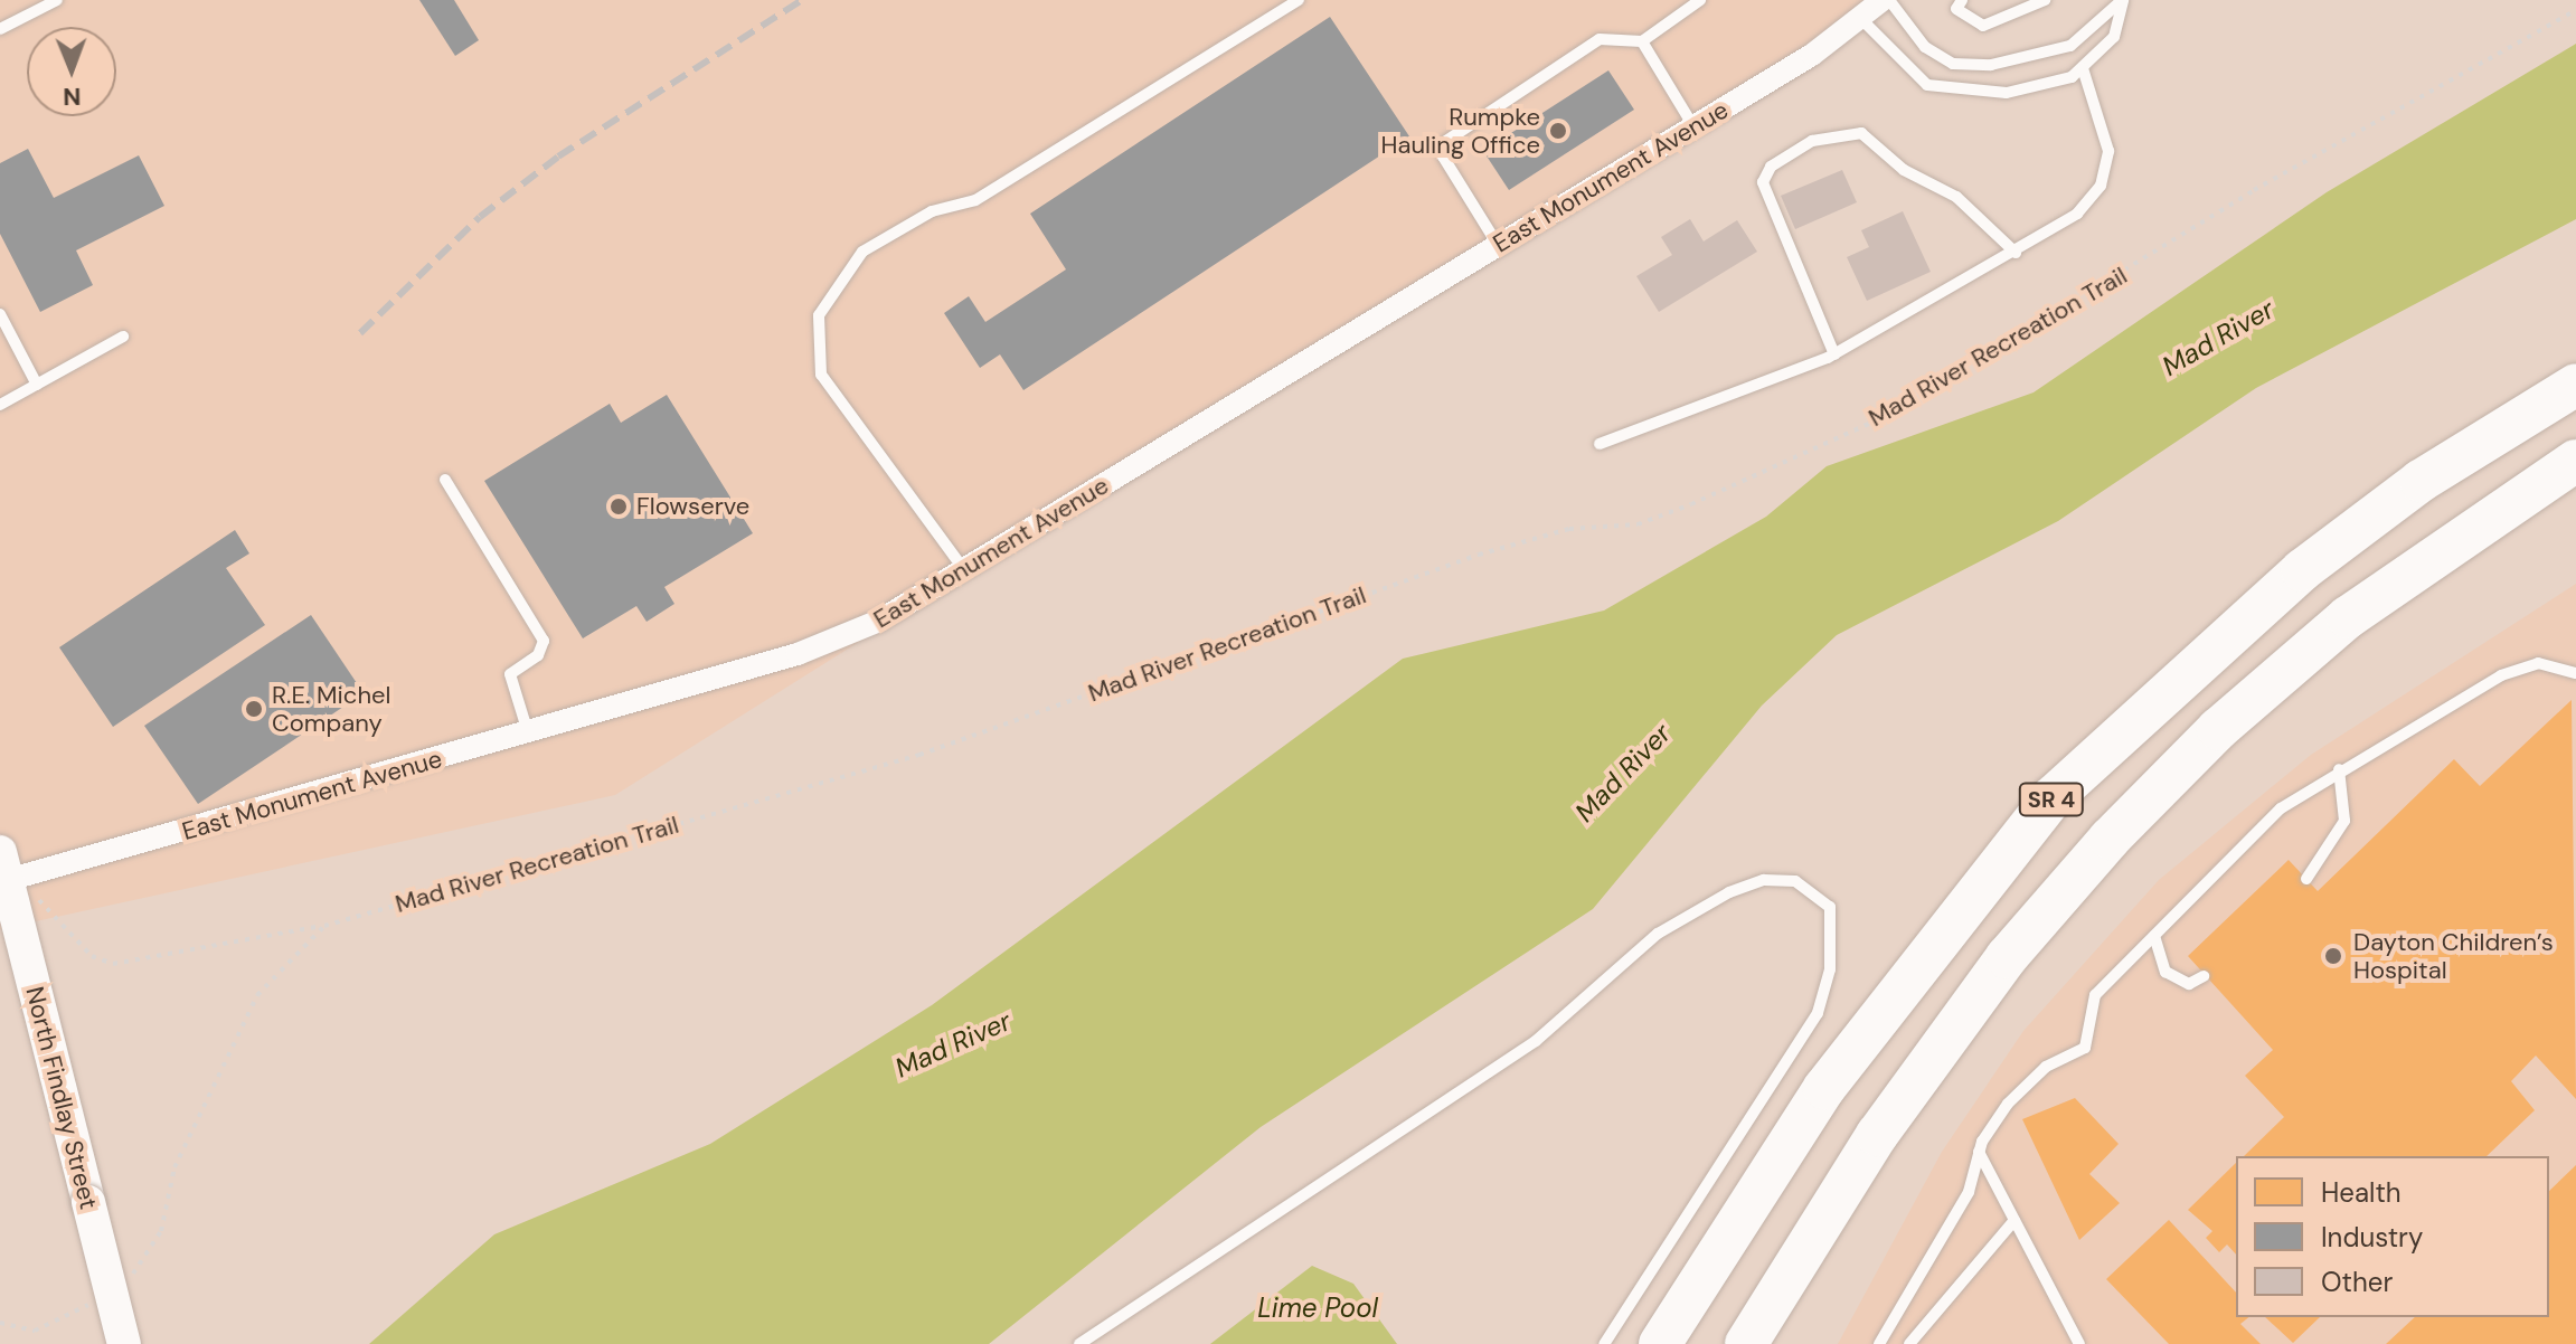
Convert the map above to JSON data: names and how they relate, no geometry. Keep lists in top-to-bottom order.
{
  "streets": {
    "highway": ["SR 4"],
    "main road": ["North Findlay Street"],
    "street": ["East Monument Avenue"],
    "path": ["Mad River Recreation Trail"]
  },
  "crossings": [
    ["East Monument Avenue", "North Findlay Street"]
  ],
  "water": ["Mad River", "Lime Pool"],
  "places": [
    "Rumpke Hauling Office",
    "Flowserve",
    "R.E. Michel Company",
    "Dayton Children’s Hospital"
  ],
  "legend": ["Health", "Industry", "Other"],
  "north": "bottom"
}
